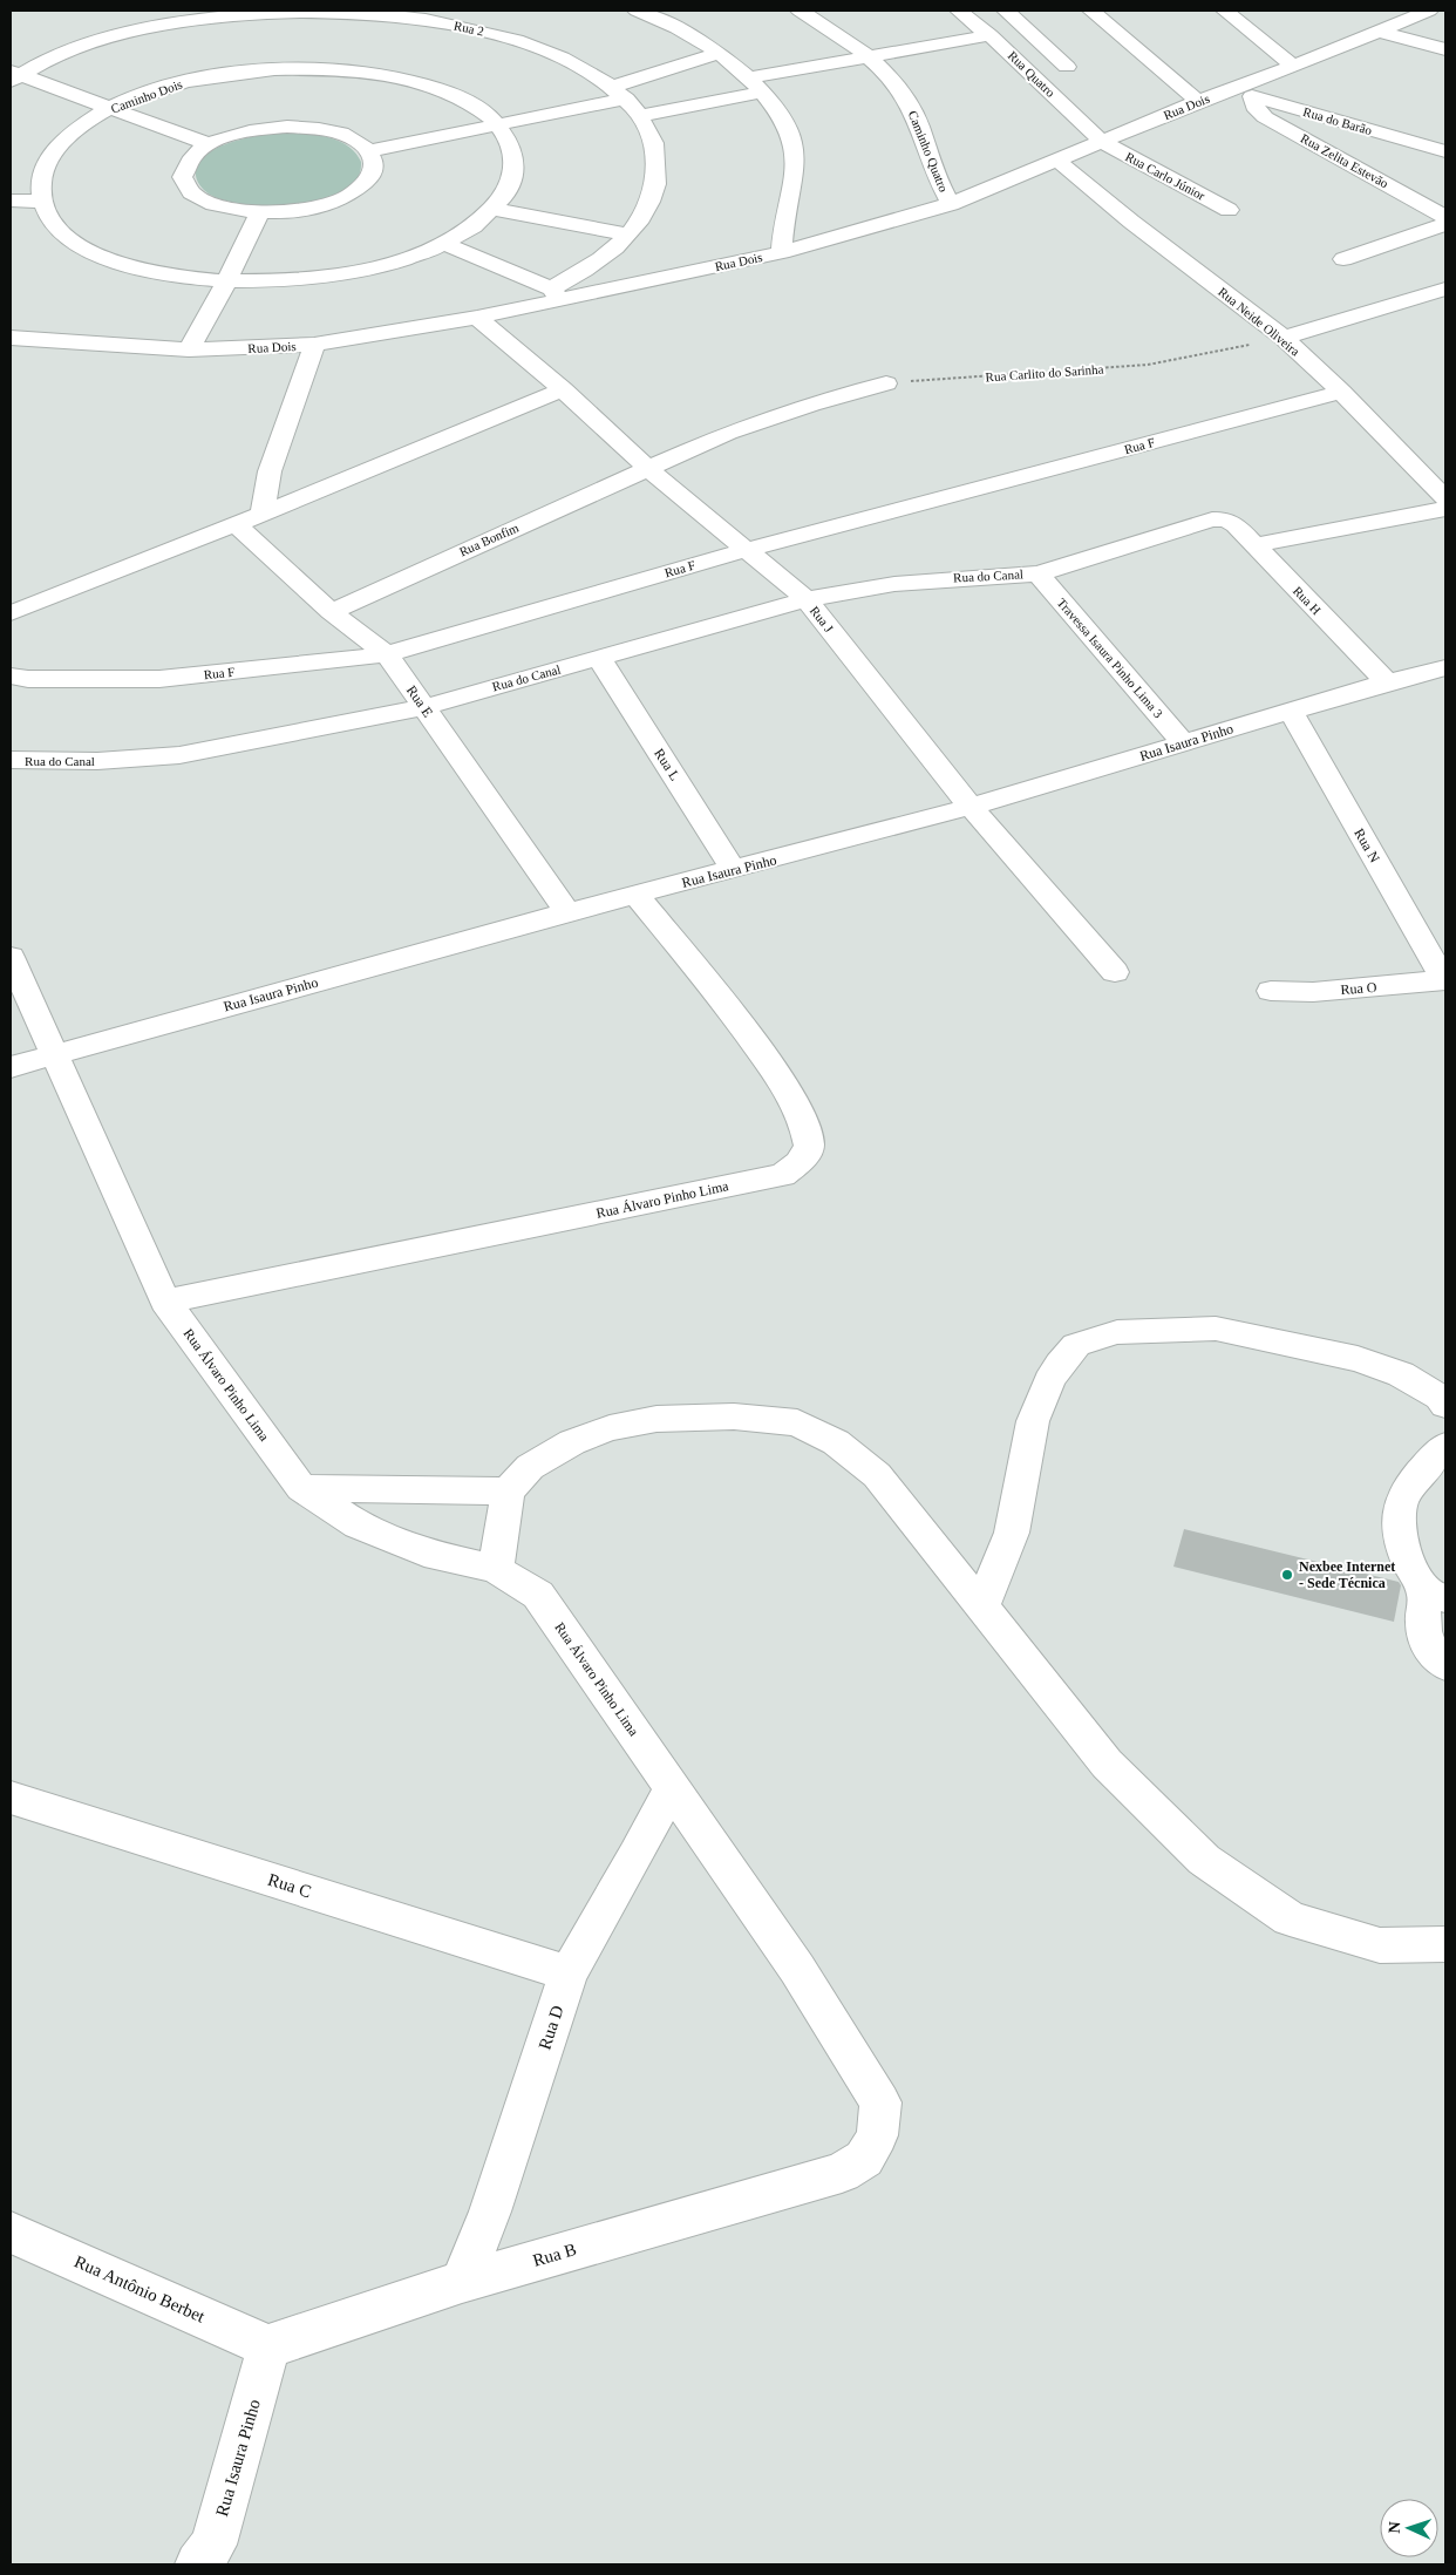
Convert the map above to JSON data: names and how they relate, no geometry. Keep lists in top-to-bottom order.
{
  "streets": {
    "street": [
      "Rua 2",
      "Rua Quatro",
      "Caminho Dois",
      "Rua Dois",
      "Rua do Barão",
      "Caminho Quatro",
      "Rua Zelita Estevão",
      "Rua Carlo Júnior",
      "Rua Neide Oliveira",
      "Rua F",
      "Rua Bonfim",
      "Rua do Canal",
      "Rua H",
      "Rua J",
      "Travessa Isaura Pinho Lima 3",
      "Rua E",
      "Rua Isaura Pinho",
      "Rua L",
      "Rua N",
      "Rua O",
      "Rua Álvaro Pinho Lima",
      "Rua C",
      "Rua D",
      "Rua B",
      "Rua Antônio Berbet"
    ],
    "path": ["Rua Carlito do Sarinha"]
  },
  "crossings": [
    ["Rua 2", "Rua Dois"],
    ["Rua Quatro", "Rua Dois"],
    ["Rua Quatro", "Rua Carlo Júnior"],
    ["Rua Dois", "Rua do Barão"],
    ["Rua Dois", "Caminho Quatro"],
    ["Rua Dois", "Rua Carlo Júnior"],
    ["Rua Dois", "Rua Neide Oliveira"],
    ["Rua Dois", "Rua J"],
    ["Rua do Barão", "Rua Zelita Estevão"],
    ["Rua Neide Oliveira", "Rua Carlito do Sarinha"],
    ["Rua Neide Oliveira", "Rua F"],
    ["Rua F", "Rua J"],
    ["Rua F", "Rua E"],
    ["Rua Bonfim", "Rua J"],
    ["Rua Bonfim", "Rua E"],
    ["Rua do Canal", "Rua H"],
    ["Rua do Canal", "Rua J"],
    ["Rua do Canal", "Travessa Isaura Pinho Lima 3"],
    ["Rua do Canal", "Rua E"],
    ["Rua do Canal", "Rua L"],
    ["Rua H", "Rua Isaura Pinho"],
    ["Rua J", "Rua Isaura Pinho"],
    ["Travessa Isaura Pinho Lima 3", "Rua Isaura Pinho"],
    ["Rua E", "Rua Isaura Pinho"],
    ["Rua Isaura Pinho", "Rua L"],
    ["Rua Isaura Pinho", "Rua N"],
    ["Rua Isaura Pinho", "Rua Álvaro Pinho Lima"],
    ["Rua Isaura Pinho", "Rua B"],
    ["Rua Isaura Pinho", "Rua Antônio Berbet"],
    ["Rua N", "Rua O"],
    ["Rua Álvaro Pinho Lima", "Rua D"],
    ["Rua Álvaro Pinho Lima", "Rua B"],
    ["Rua C", "Rua D"],
    ["Rua D", "Rua B"],
    ["Rua B", "Rua Antônio Berbet"]
  ],
  "places": ["Nexbee Internet - Sede Técnica"],
  "north": "left"
}
